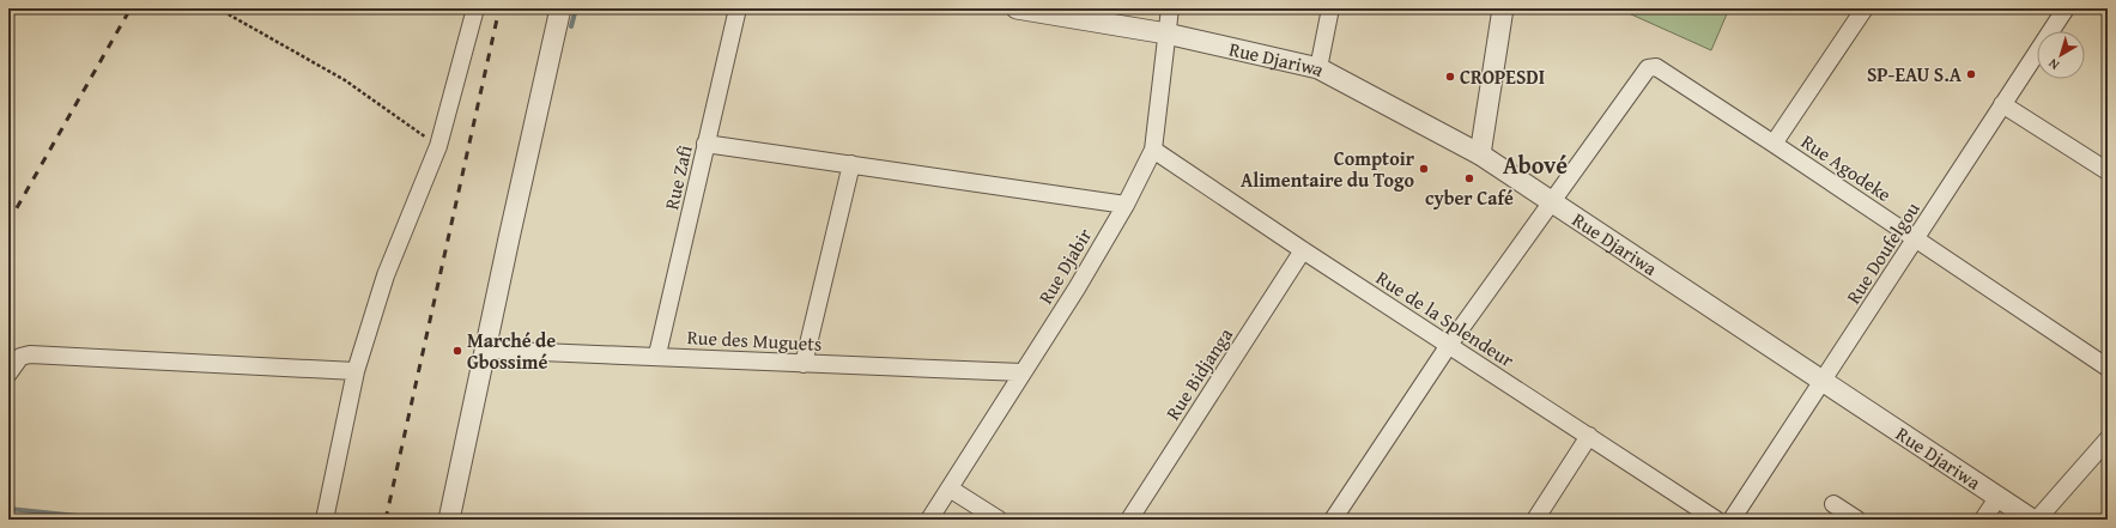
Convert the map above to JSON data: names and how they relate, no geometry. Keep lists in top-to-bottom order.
{
  "streets": {
    "street": [
      "Rue Djariwa",
      "Rue Agodeke",
      "Rue Zafi",
      "Rue Doufelgou",
      "Rue Djabir",
      "Rue de la Splendeur",
      "Rue des Muguets",
      "Rue Bidjanga"
    ]
  },
  "crossings": [
    ["Rue Djariwa", "Rue Agodeke"],
    ["Rue Djariwa", "Rue Doufelgou"],
    ["Rue Djariwa", "Rue Djabir"],
    ["Rue Agodeke", "Rue Doufelgou"],
    ["Rue Zafi", "Rue des Muguets"],
    ["Rue Djabir", "Rue de la Splendeur"],
    ["Rue Djabir", "Rue des Muguets"],
    ["Rue de la Splendeur", "Rue Bidjanga"]
  ],
  "districts": ["Abové"],
  "places": [
    "SP-EAU S.A",
    "CROPESDI",
    "Comptoir Alimentaire du Togo",
    "cyber Café",
    "Marché de Gbossimé"
  ],
  "north": "bottom left"
}
